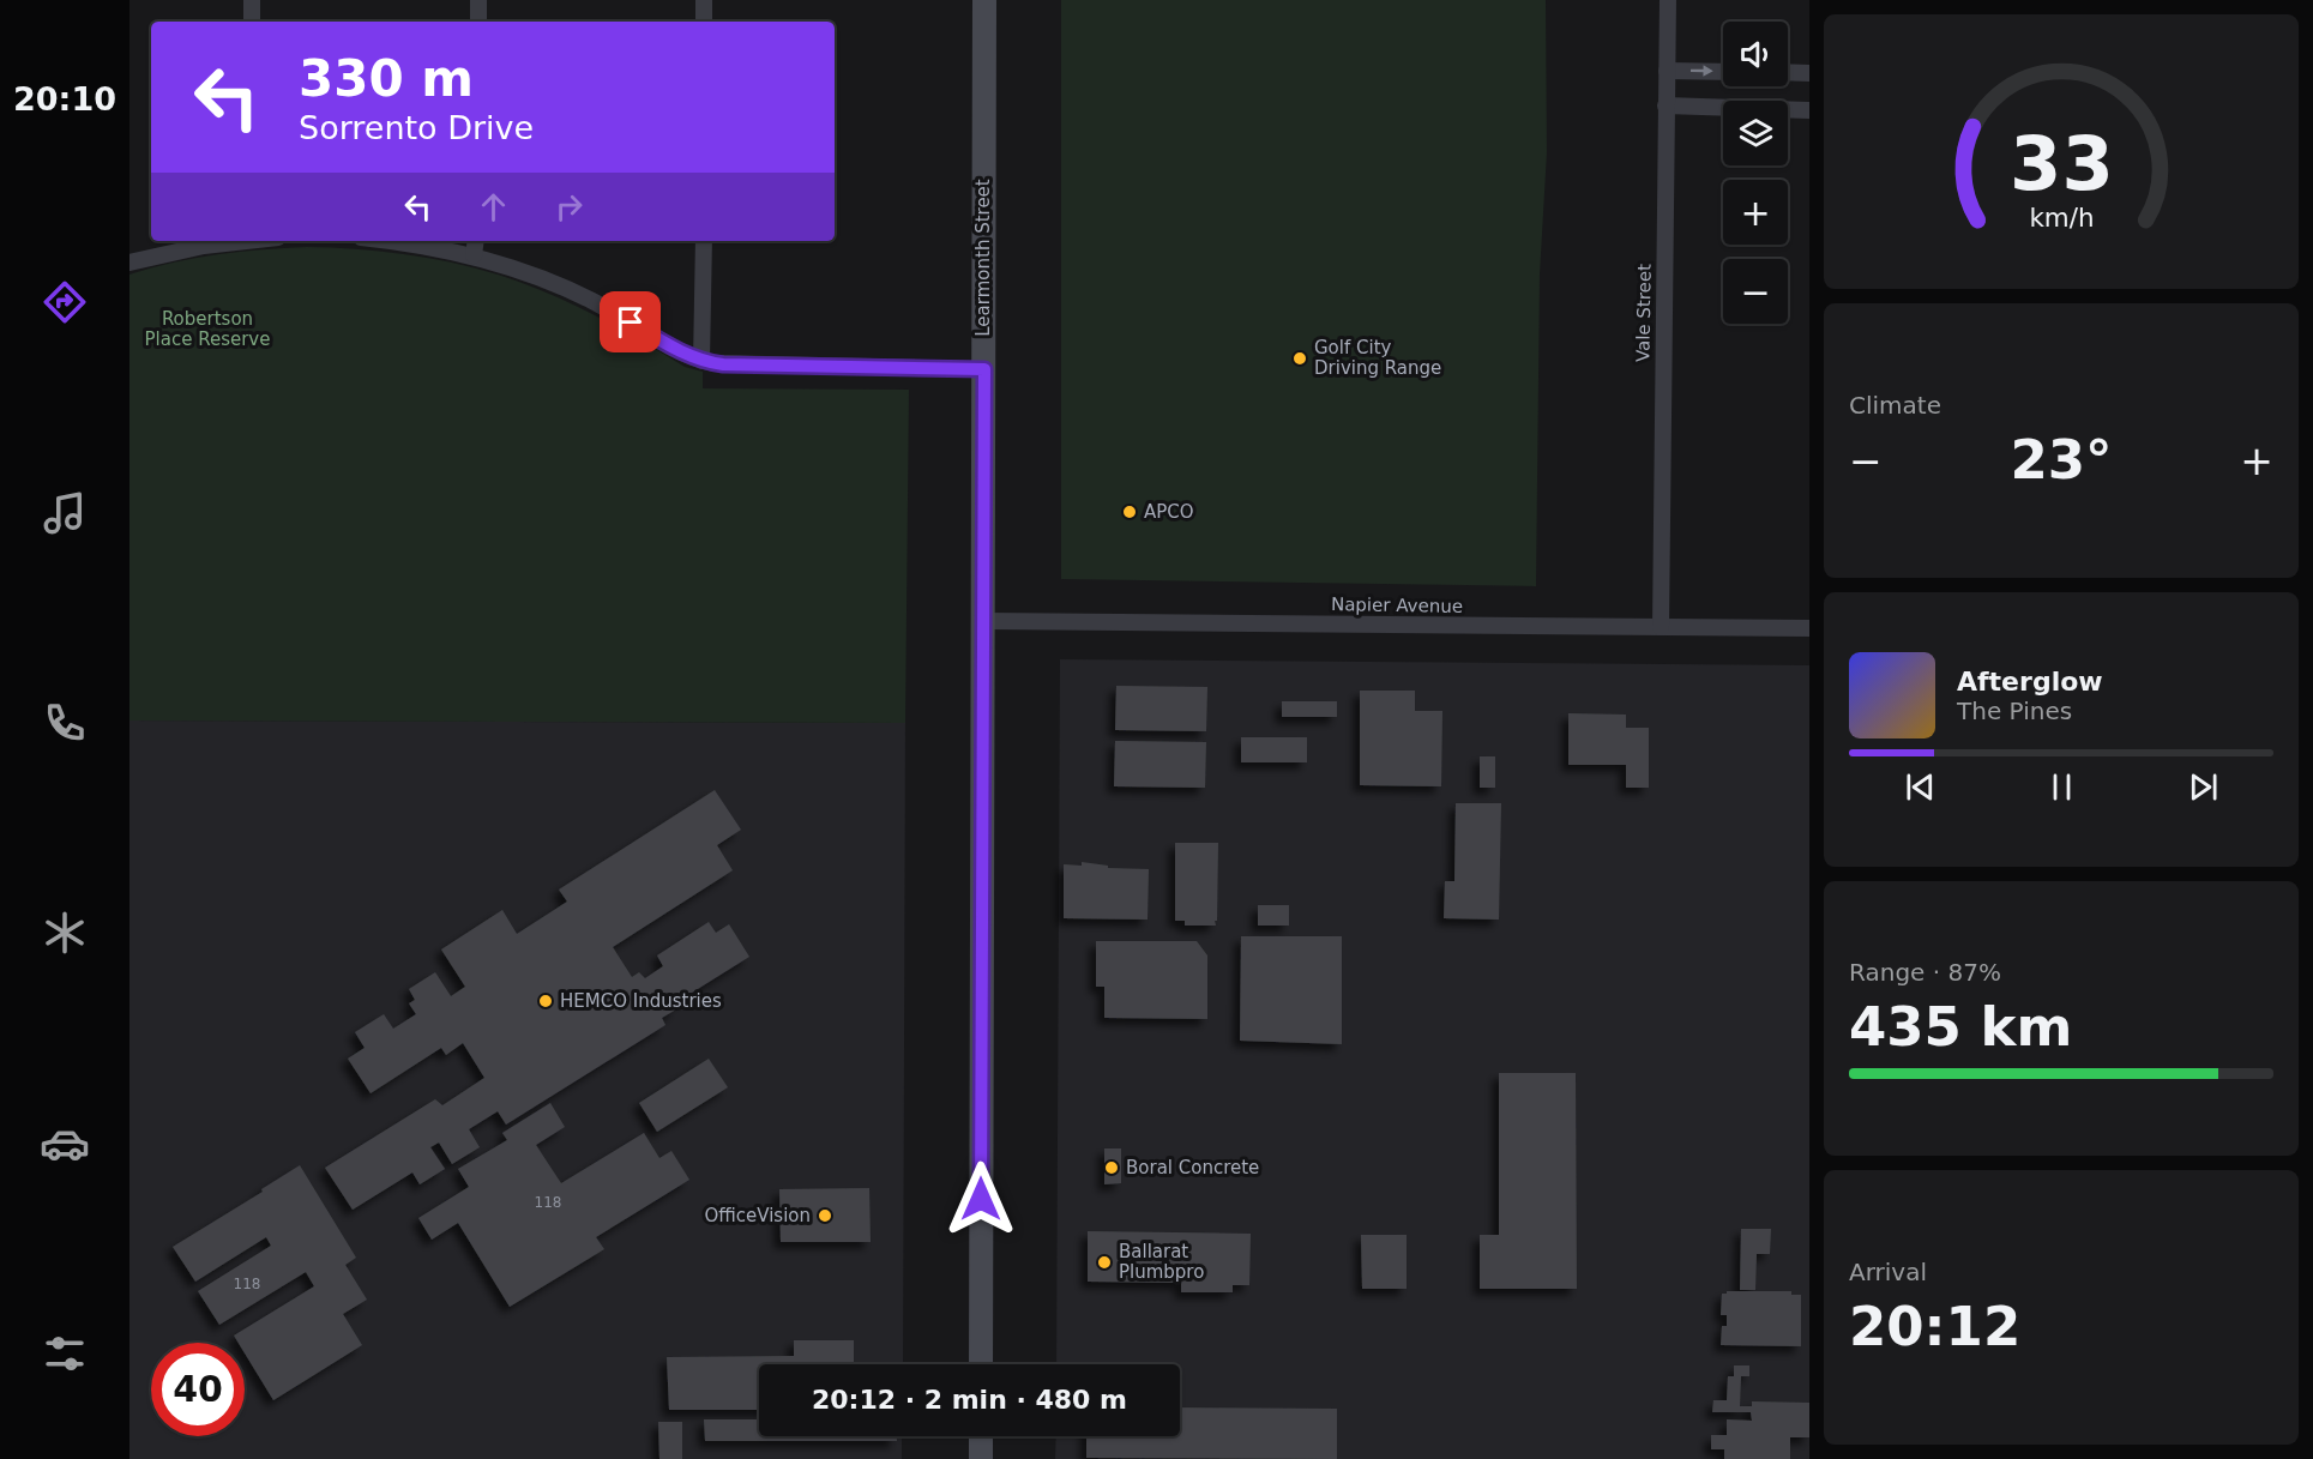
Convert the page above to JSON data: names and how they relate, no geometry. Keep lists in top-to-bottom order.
{
  "streets": {
    "street": ["Learmonth Street", "Vale Street", "Napier Avenue"]
  },
  "crossings": [
    ["Learmonth Street", "Napier Avenue"],
    ["Vale Street", "Napier Avenue"]
  ],
  "parks": ["Robertson Place Reserve"],
  "places": [
    "Golf City Driving Range",
    "APCO",
    "HEMCO Industries",
    "Boral Concrete",
    "OfficeVision",
    "Ballarat Plumbpro"
  ],
  "house_numbers": ["118", "118"],
  "page": {
    "tabs": "20:10",
    "map_buttons": ["+", "−"],
    "turn": ["330 m", "Sorrento Drive"],
    "tile": [
      "Climate",
      ["Range · 87%", "435 km"],
      ["Arrival", "20:12"]
    ],
    "heat": ["−", "23°", "+"],
    "song": ["Afterglow", "The Pines"],
    "limit": "40",
    "trip": "20:12 · 2 min · 480 m",
    "gauge": ["33", "km/h"]
  }
}
